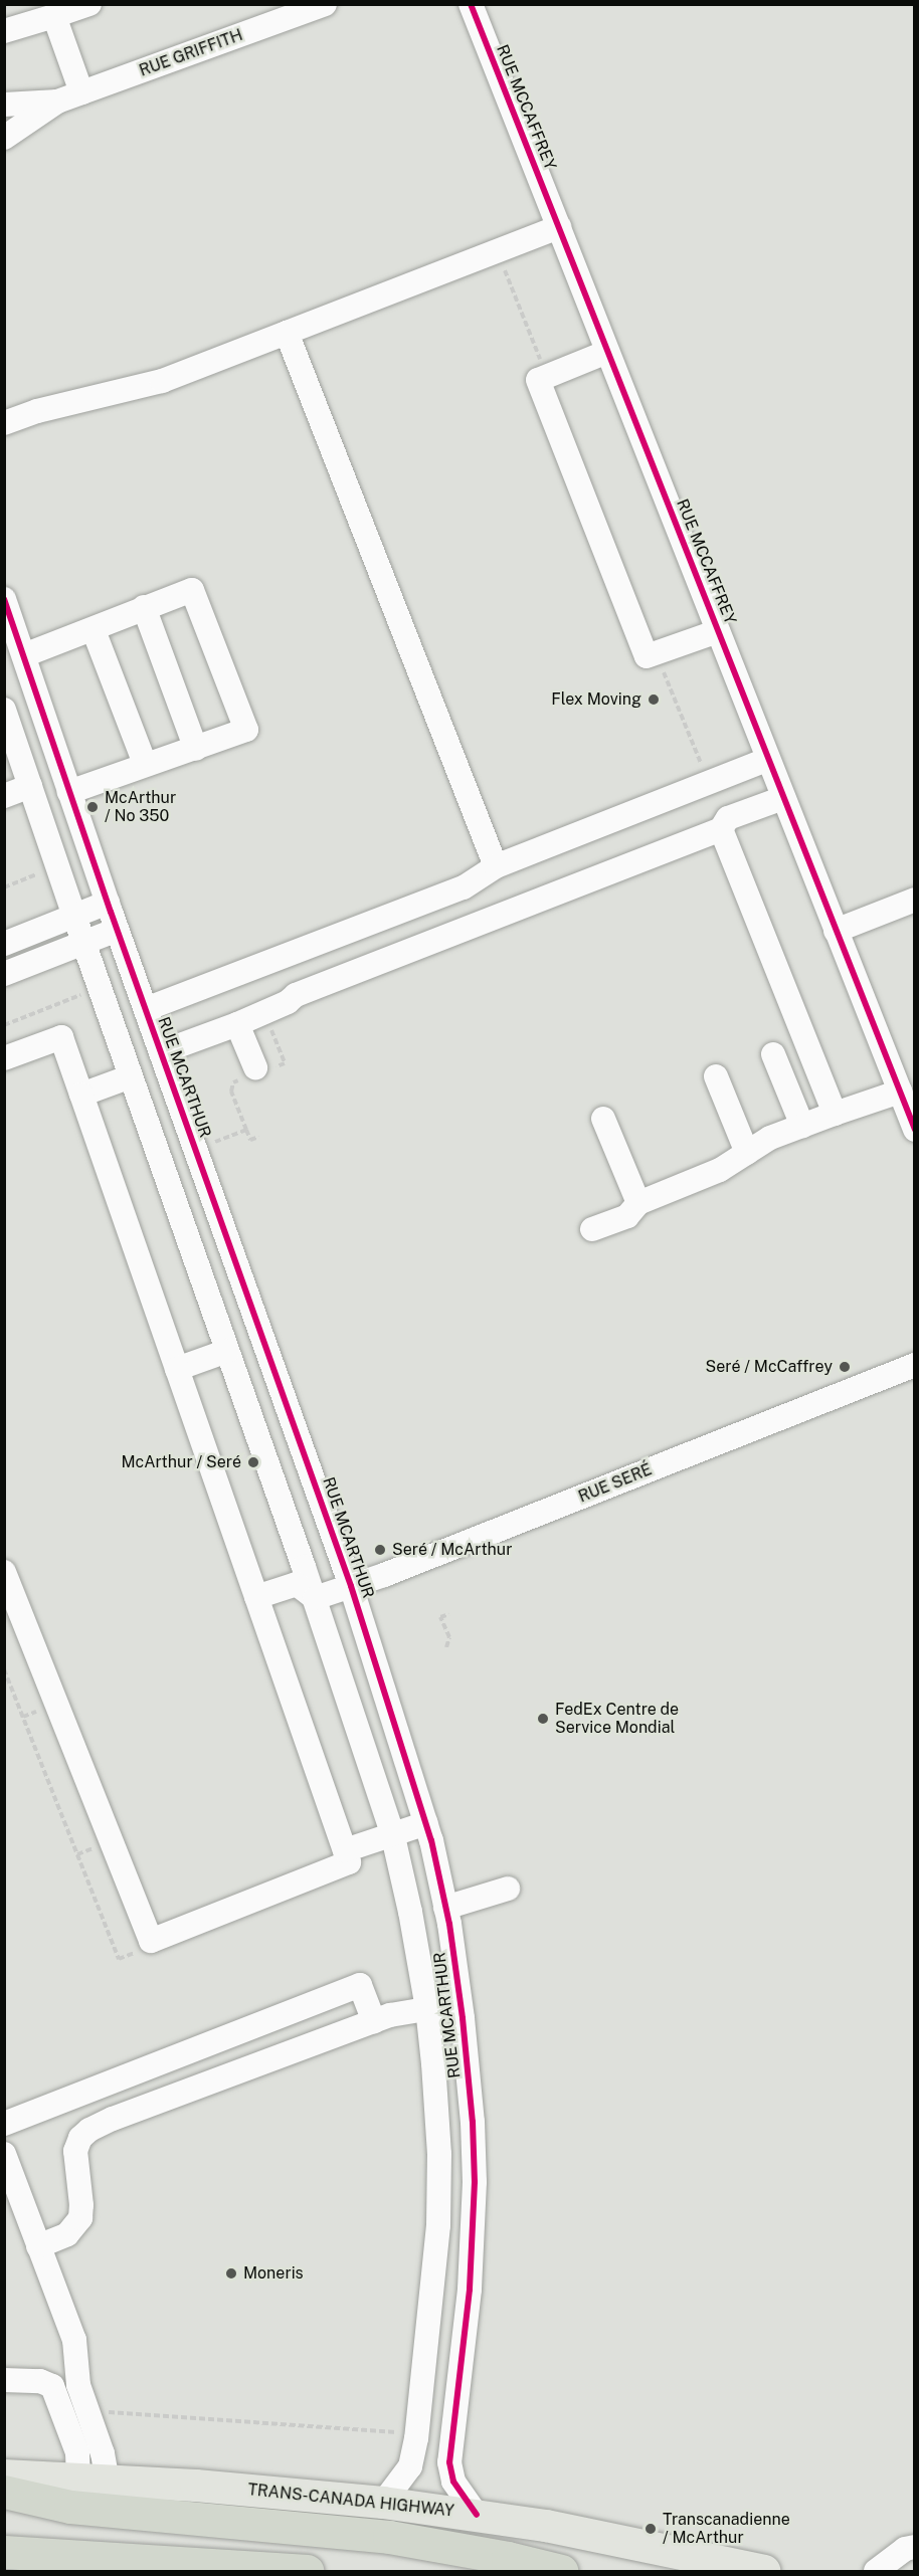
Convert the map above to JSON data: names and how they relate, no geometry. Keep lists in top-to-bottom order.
{
  "streets": {
    "main road": ["TRANS-CANADA HIGHWAY"],
    "street": [
      "RUE GRIFFITH",
      "RUE MCCAFFREY",
      "RUE MCARTHUR",
      "RUE SERÉ"
    ]
  },
  "crossings": [
    ["RUE MCARTHUR", "RUE SERÉ"],
    ["RUE MCARTHUR", "TRANS-CANADA HIGHWAY"]
  ],
  "places": [
    "Flex Moving",
    "McArthur / No 350",
    "Seré / McCaffrey",
    "McArthur / Seré",
    "Seré / McArthur",
    "FedEx Centre de Service Mondial",
    "Moneris",
    "Transcanadienne / McArthur"
  ]
}
